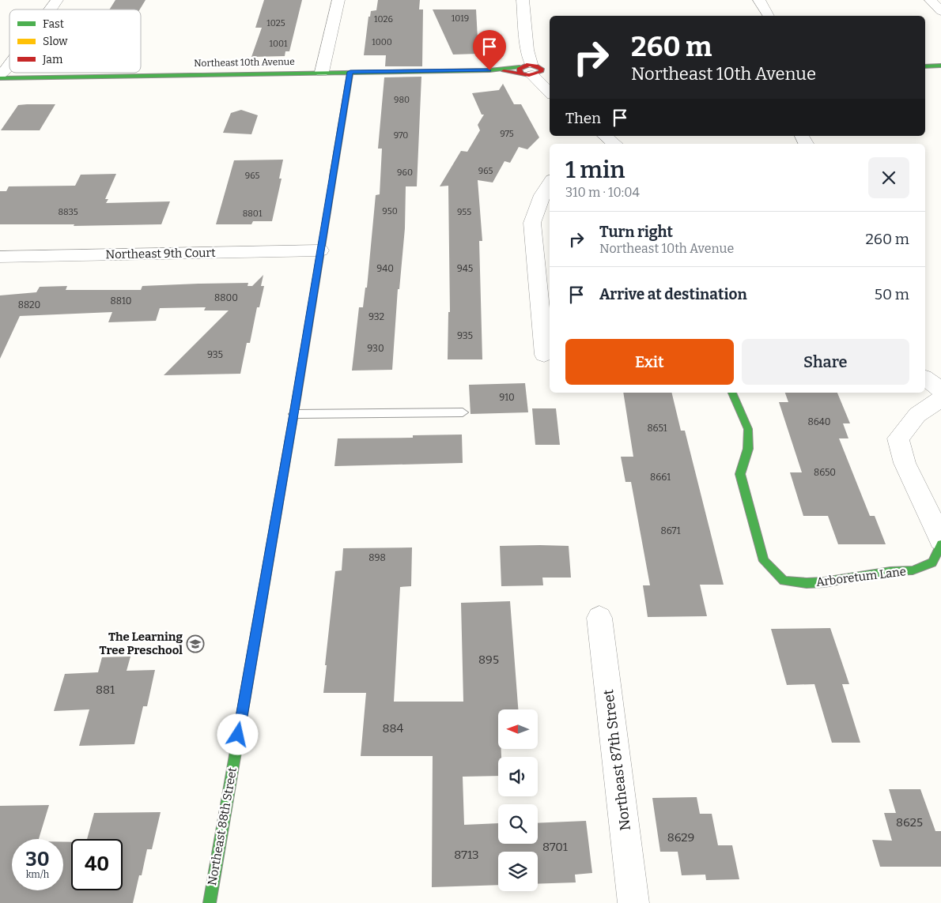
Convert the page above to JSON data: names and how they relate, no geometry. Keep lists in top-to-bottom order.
{
  "streets": {
    "street": [
      "Northeast 10th Avenue",
      "Northeast 9th Court",
      "Arboretum Lane",
      "Northeast 87th Street",
      "Northeast 88th Street"
    ]
  },
  "crossings": [
    ["Northeast 10th Avenue", "Northeast 88th Street"],
    ["Northeast 9th Court", "Northeast 88th Street"]
  ],
  "places": {
    "school or university": ["The Learning Tree Preschool"]
  },
  "house_numbers": [
    "1019",
    "1026",
    "1025",
    "1000",
    "1001",
    "980",
    "975",
    "970",
    "965",
    "960",
    "965",
    "950",
    "8835",
    "955",
    "8801",
    "940",
    "945",
    "8800",
    "8810",
    "8820",
    "932",
    "935",
    "930",
    "935",
    "910",
    "8640",
    "8651",
    "8650",
    "8661",
    "8671",
    "898",
    "895",
    "881",
    "884",
    "8625",
    "8629",
    "8701",
    "8713"
  ],
  "legend": ["Fast", "Slow", "Jam"],
  "north": "left",
  "page": {
    "turn": ["260 m", "Northeast 10th Avenue"],
    "then": "Then",
    "heading": ["1 min", "310 m · 10:04"],
    "list": [
      {
        "name": "Turn right",
        "note": "Northeast 10th Avenue",
        "value": "260 m"
      },
      {
        "name": "Arrive at destination",
        "value": "50 m"
      }
    ],
    "buttons": ["Exit", "Share"],
    "speed": "30 km/h",
    "limit": "40"
  }
}
